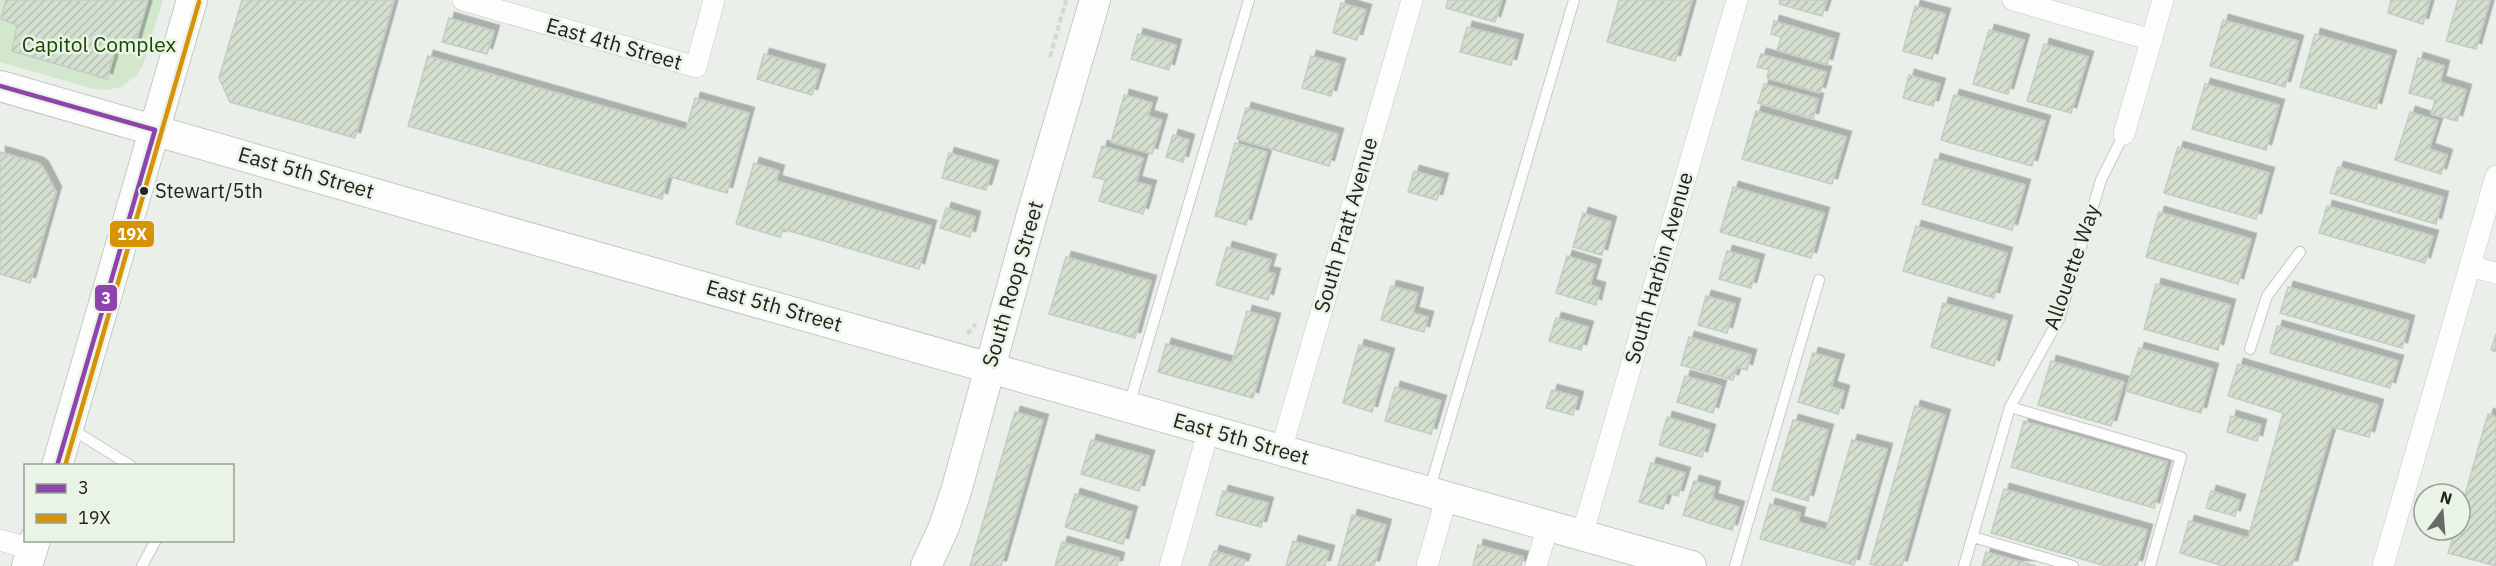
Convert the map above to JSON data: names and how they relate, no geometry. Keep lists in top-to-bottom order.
{
  "streets": {
    "main road": ["East 5th Street", "South Roop Street"],
    "street": [
      "East 4th Street",
      "South Pratt Avenue",
      "Allouette Way",
      "South Harbin Avenue"
    ]
  },
  "crossings": [
    ["East 5th Street", "South Pratt Avenue"],
    ["East 5th Street", "South Harbin Avenue"],
    ["East 5th Street", "South Roop Street"]
  ],
  "parks": ["Capitol Complex"],
  "places": ["Stewart/5th"],
  "lines": ["transit line 19X", "transit line 3"],
  "legend": ["3", "19X"],
  "north": "top"
}
